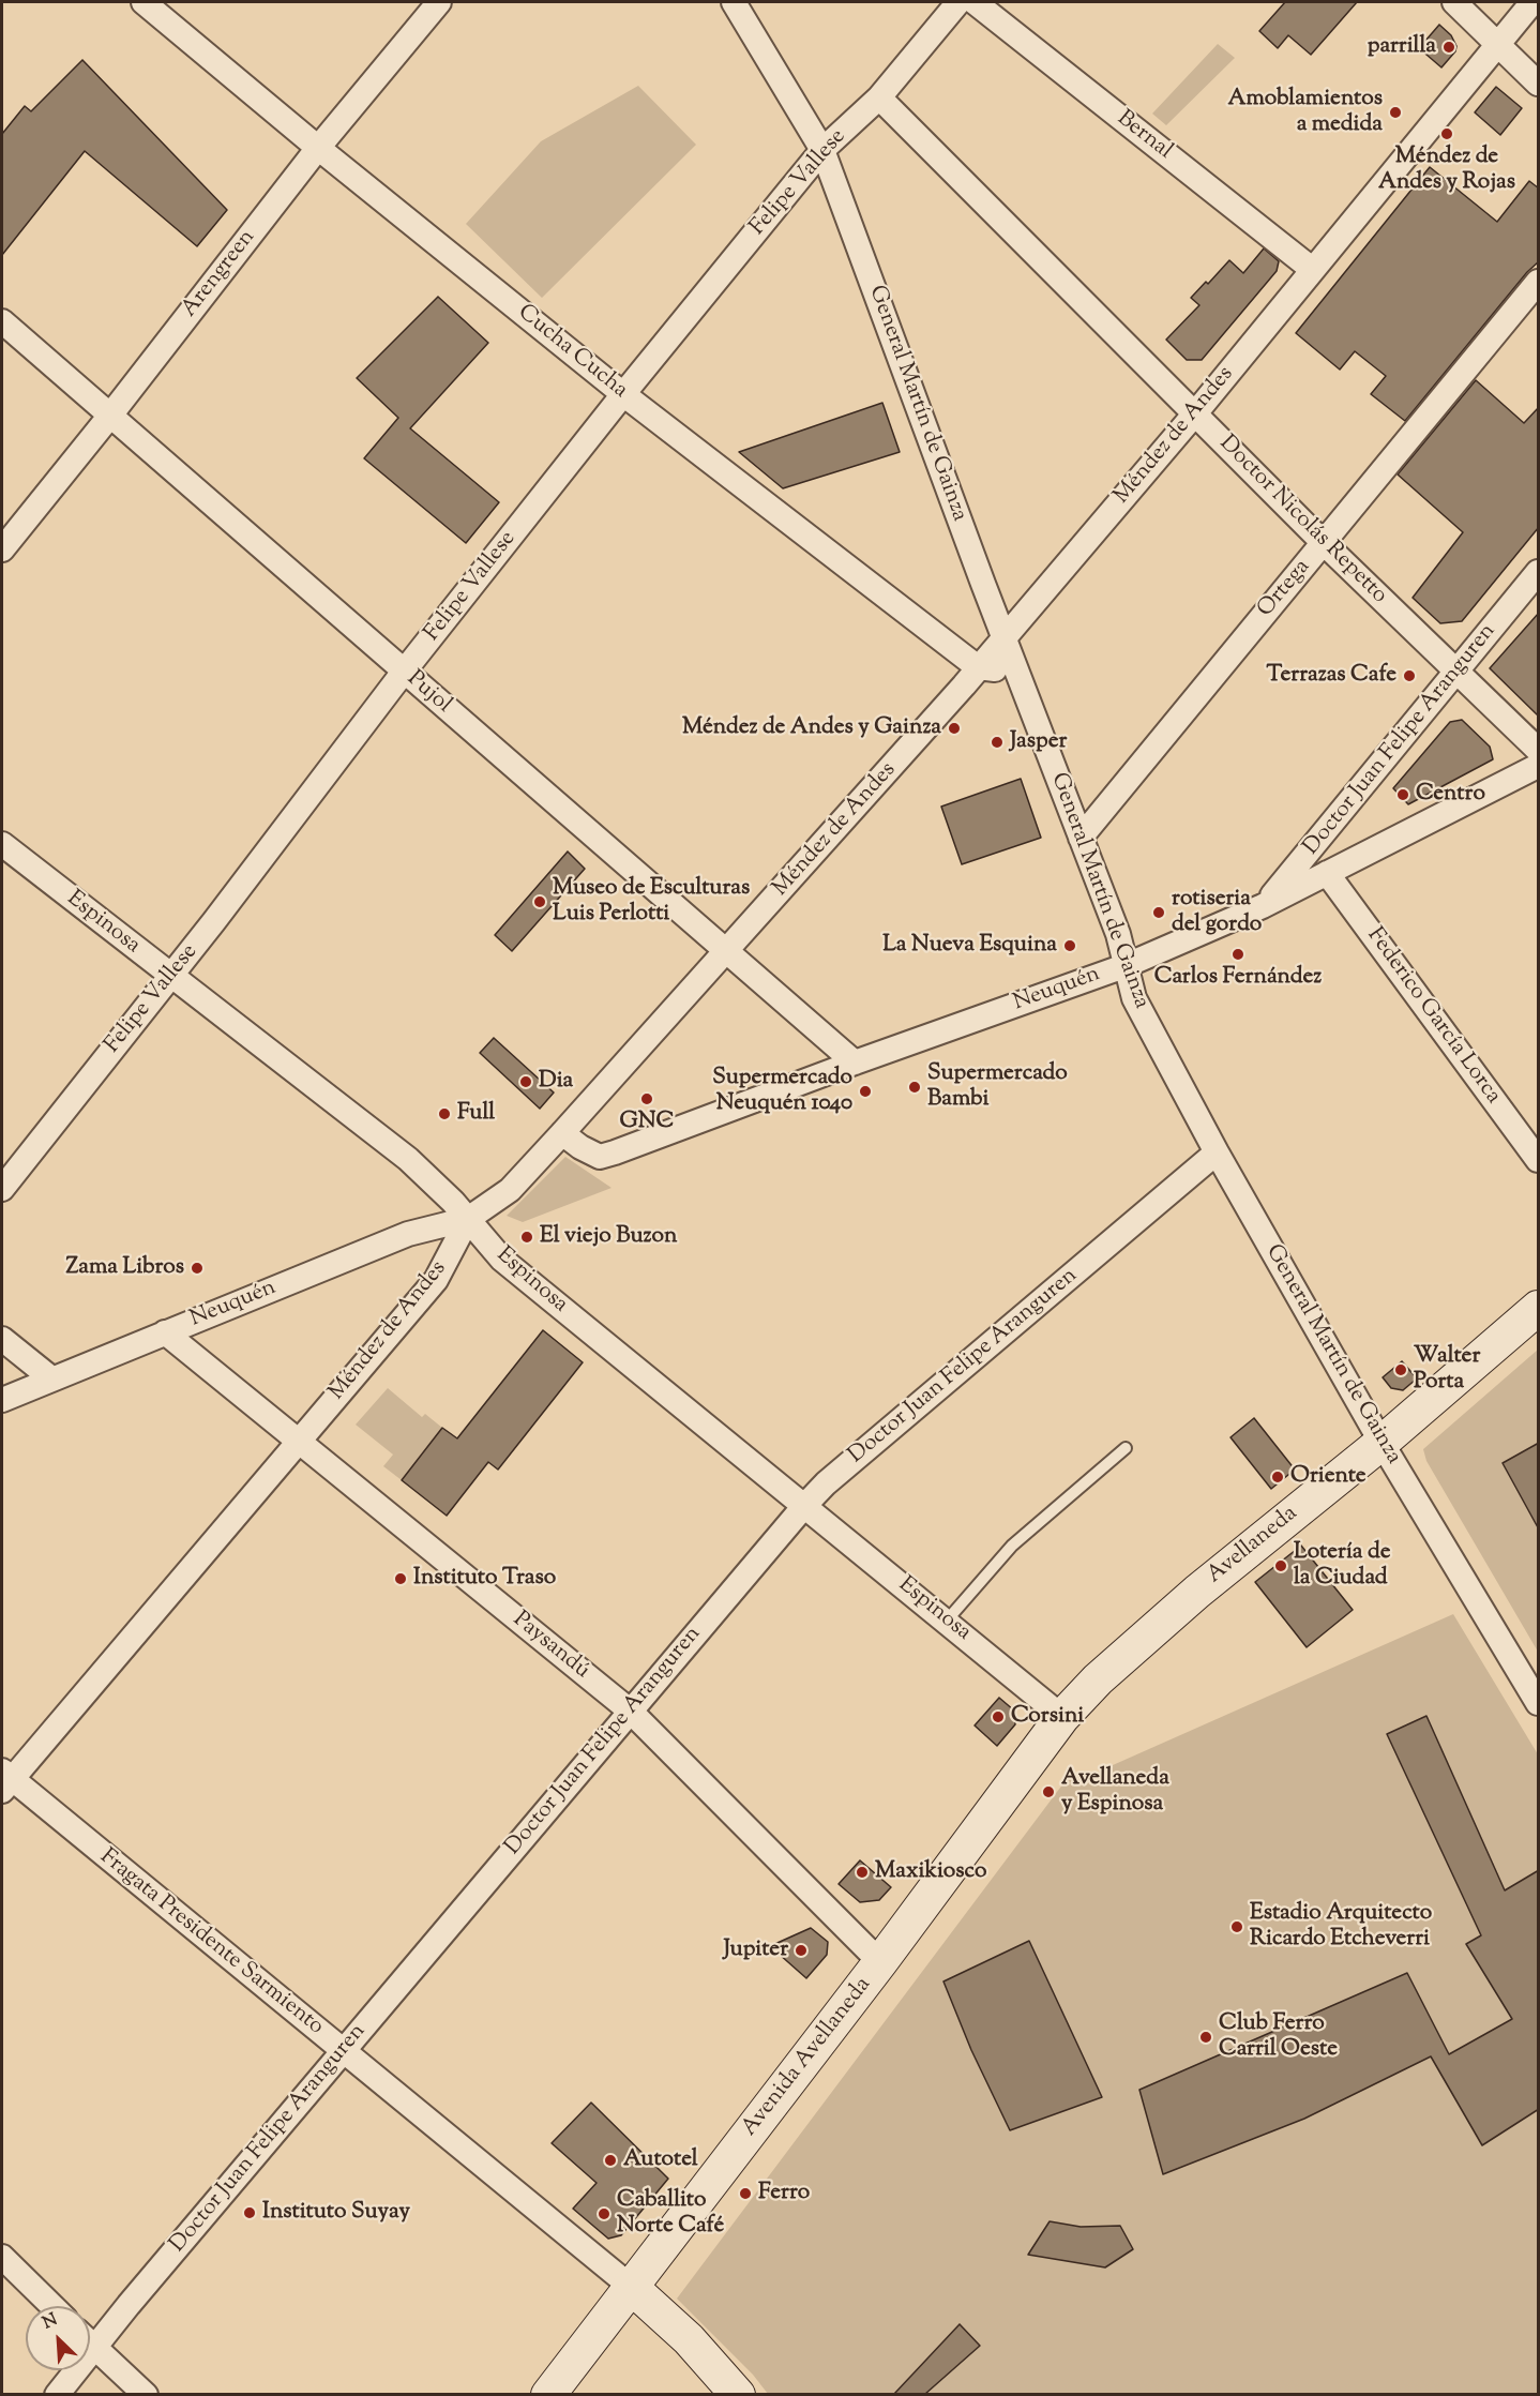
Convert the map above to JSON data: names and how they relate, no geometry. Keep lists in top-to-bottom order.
{
  "streets": {
    "main road": ["Avellaneda", "Avenida Avellaneda"],
    "street": [
      "Bernal",
      "Felipe Vallese",
      "Arengreen",
      "Cucha Cucha",
      "General Martín de Gainza",
      "Méndez de Andes",
      "Doctor Nicolás Repetto",
      "Ortega",
      "Pujol",
      "Doctor Juan Felipe Aranguren",
      "Espinosa",
      "Neuquén",
      "Federico García Lorca",
      "Paysandú",
      "Fragata Presidente Sarmiento"
    ]
  },
  "crossings": [
    ["Bernal", "Méndez de Andes"],
    ["Felipe Vallese", "Cucha Cucha"],
    ["Felipe Vallese", "General Martín de Gainza"],
    ["Felipe Vallese", "Doctor Nicolás Repetto"],
    ["Felipe Vallese", "Pujol"],
    ["Felipe Vallese", "Espinosa"],
    ["Arengreen", "Cucha Cucha"],
    ["Arengreen", "Pujol"],
    ["Cucha Cucha", "General Martín de Gainza"],
    ["Cucha Cucha", "Méndez de Andes"],
    ["General Martín de Gainza", "Méndez de Andes"],
    ["General Martín de Gainza", "Ortega"],
    ["General Martín de Gainza", "Doctor Juan Felipe Aranguren"],
    ["General Martín de Gainza", "Neuquén"],
    ["General Martín de Gainza", "Avellaneda"],
    ["Méndez de Andes", "Doctor Nicolás Repetto"],
    ["Méndez de Andes", "Pujol"],
    ["Méndez de Andes", "Espinosa"],
    ["Méndez de Andes", "Neuquén"],
    ["Méndez de Andes", "Paysandú"],
    ["Méndez de Andes", "Fragata Presidente Sarmiento"],
    ["Doctor Nicolás Repetto", "Ortega"],
    ["Doctor Nicolás Repetto", "Doctor Juan Felipe Aranguren"],
    ["Pujol", "Neuquén"],
    ["Doctor Juan Felipe Aranguren", "Espinosa"],
    ["Doctor Juan Felipe Aranguren", "Neuquén"],
    ["Doctor Juan Felipe Aranguren", "Paysandú"],
    ["Doctor Juan Felipe Aranguren", "Fragata Presidente Sarmiento"],
    ["Espinosa", "Neuquén"],
    ["Espinosa", "Avellaneda"],
    ["Espinosa", "Avenida Avellaneda"],
    ["Neuquén", "Federico García Lorca"],
    ["Neuquén", "Paysandú"],
    ["Avellaneda", "Avenida Avellaneda"],
    ["Paysandú", "Avenida Avellaneda"],
    ["Fragata Presidente Sarmiento", "Avenida Avellaneda"]
  ],
  "places": [
    "parrilla",
    "Amoblamientos a medida",
    "Méndez de Andes y Rojas",
    "Terrazas Cafe",
    "Méndez de Andes y Gainza",
    "Jasper",
    "Centro",
    "Museo de Esculturas Luis Perlotti",
    "rotiseria del gordo",
    "La Nueva Esquina",
    "Carlos Fernández",
    "Dia",
    "Supermercado Bambi",
    "Supermercado Neuquén 1040",
    "GNC",
    "Full",
    "El viejo Buzon",
    "Zama Libros",
    "Walter Porta",
    "Oriente",
    "Lotería de la Ciudad",
    "Instituto Traso",
    "Corsini",
    "Avellaneda y Espinosa",
    "Maxikiosco",
    "Estadio Arquitecto Ricardo Etcheverri",
    "Jupiter",
    "Club Ferro Carril Oeste",
    "Autotel",
    "Ferro",
    "Instituto Suyay",
    "Caballito Norte Café"
  ],
  "north": "top left"
}
